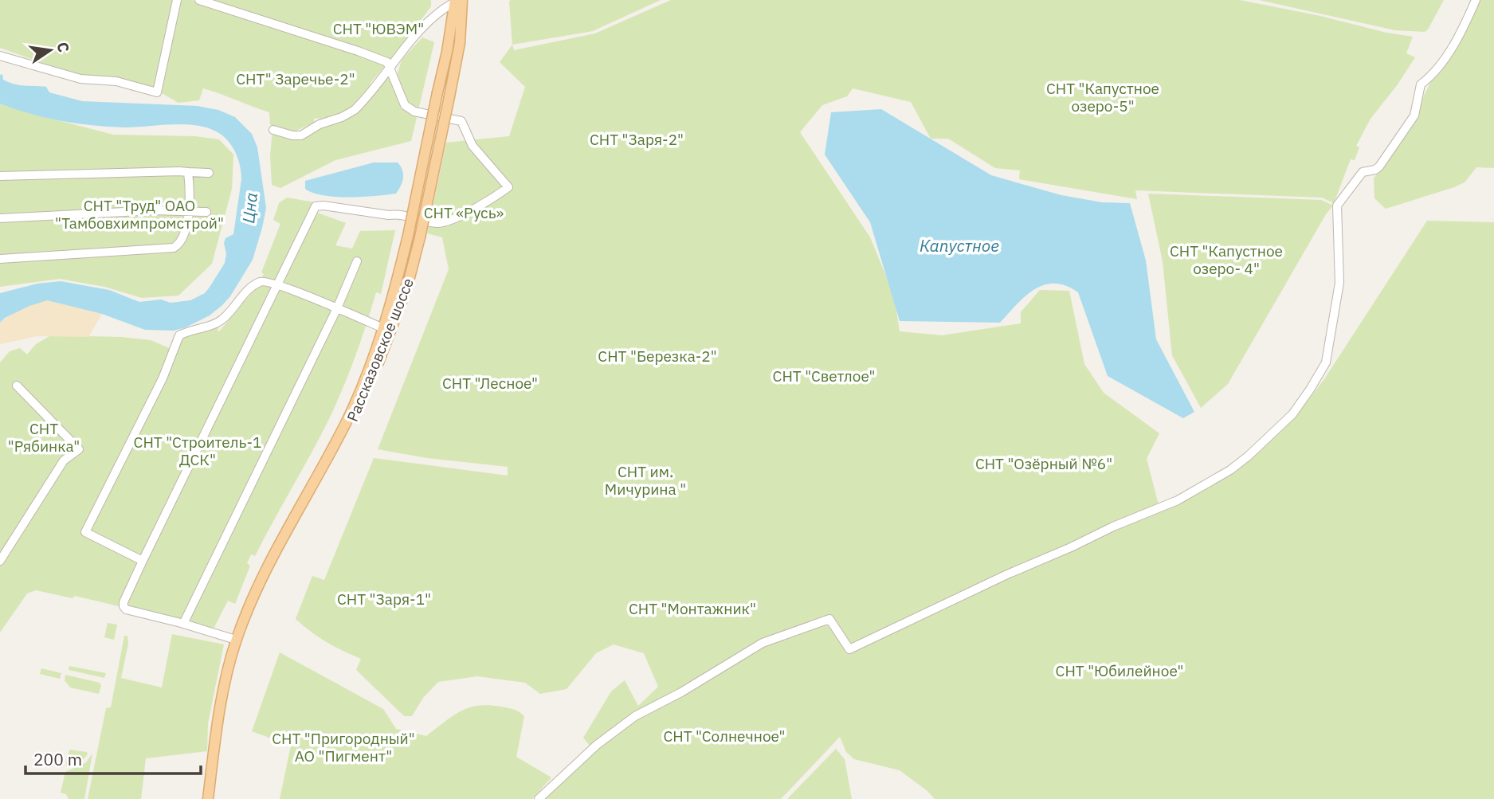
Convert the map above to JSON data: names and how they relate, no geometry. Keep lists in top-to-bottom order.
{
  "streets": {
    "main road": ["Рассказовское шоссе"]
  },
  "water": ["Цна", "Капустное"],
  "parks": [
    "СНТ \"ЮВЭМ\"",
    "СНТ\" Заречье-2\"",
    "СНТ \"Капустное озеро-5\"",
    "СНТ \"Заря-2\"",
    "СНТ \"Труд\" ОАО \"Тамбовхимпромстрой\"",
    "СНТ «Русь»",
    "СНТ \"Капустное озеро- 4\"",
    "СНТ \"Березка-2\"",
    "СНТ \"Светлое\"",
    "СНТ \"Лесное\"",
    "СНТ \"Рябинка\"",
    "СНТ \"Строитель-1 ДСК\"",
    "СНТ \"Озёрный №6\"",
    "СНТ им. Мичурина \"",
    "СНТ \"Заря-1\"",
    "СНТ \"Монтажник\"",
    "СНТ \"Юбилейное\"",
    "СНТ \"Солнечное\"",
    "СНТ \"Пригородный\" АО \"Пигмент\""
  ],
  "scale_bar": "200 m",
  "north": "right"
}
